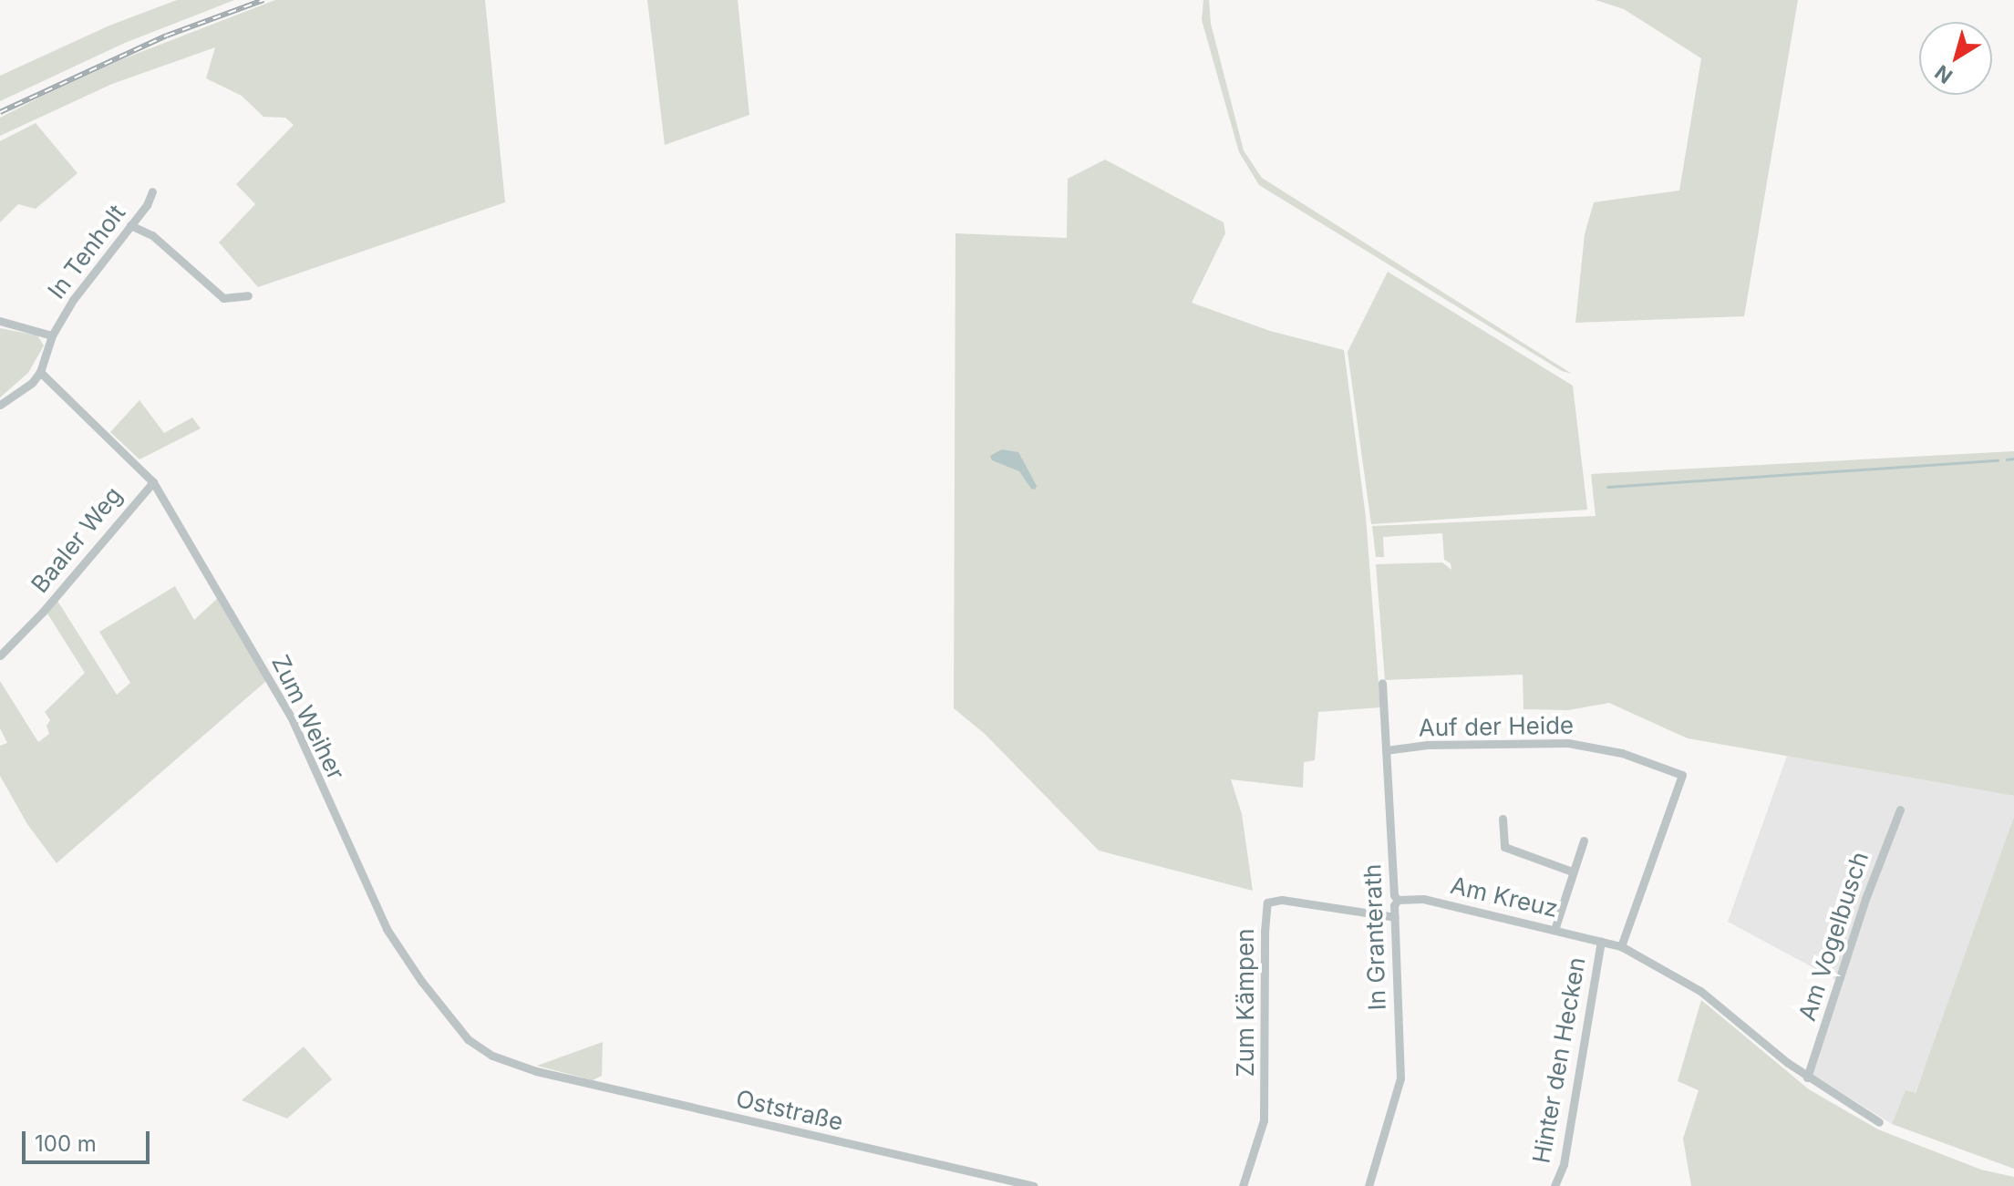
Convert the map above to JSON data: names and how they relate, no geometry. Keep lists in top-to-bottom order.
{
  "streets": {
    "street": [
      "In Tenholt",
      "Baaler Weg",
      "Zum Weiher",
      "Auf der Heide",
      "Am Kreuz",
      "Am Vogelbusch",
      "In Granterath",
      "Zum Kämpen",
      "Hinter den Hecken",
      "Oststraße"
    ]
  },
  "crossings": [
    ["In Tenholt", "Zum Weiher"],
    ["Baaler Weg", "Zum Weiher"],
    ["Zum Weiher", "Oststraße"],
    ["Auf der Heide", "In Granterath"],
    ["Am Kreuz", "In Granterath"],
    ["Am Kreuz", "Hinter den Hecken"],
    ["In Granterath", "Zum Kämpen"]
  ],
  "scale_bar": "100 m",
  "north": "bottom left"
}
